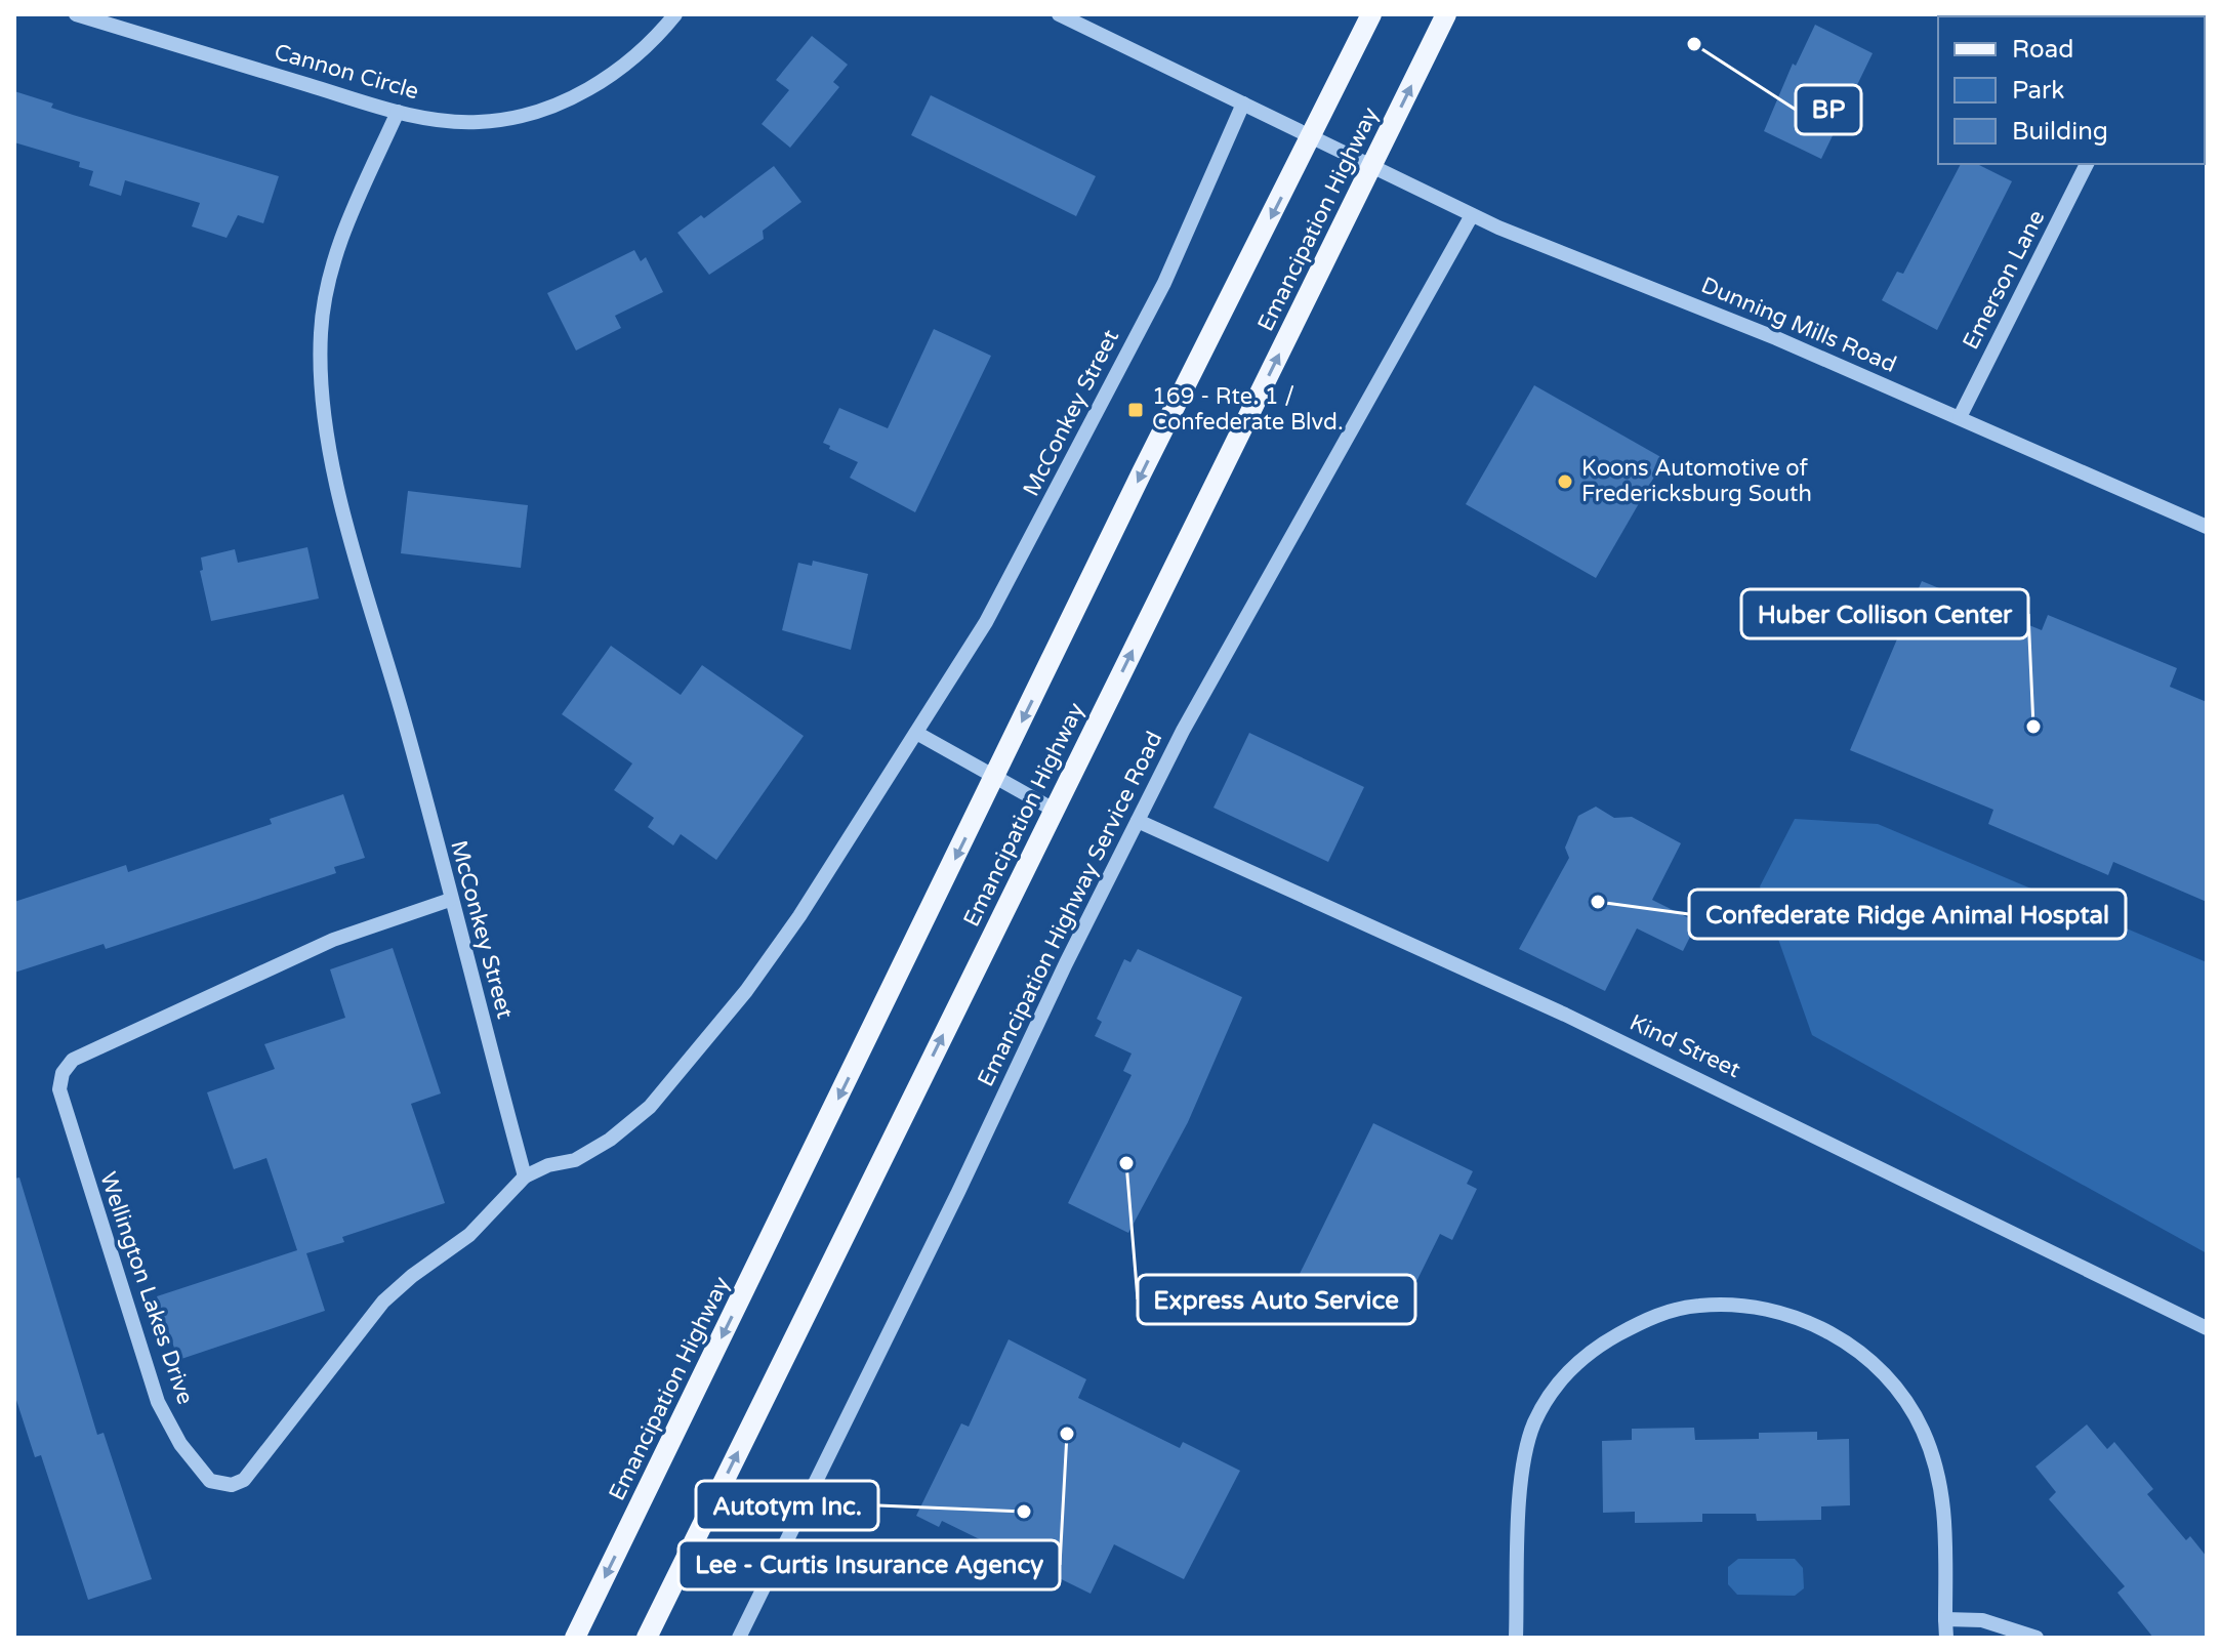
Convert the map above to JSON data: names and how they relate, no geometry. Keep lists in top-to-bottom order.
{
  "streets": {
    "main road": ["Emancipation Highway"],
    "street": [
      "Cannon Circle",
      "Emerson Lane",
      "Dunning Mills Road",
      "McConkey Street",
      "Emancipation Highway Service Road",
      "Kind Street",
      "Wellington Lakes Drive"
    ]
  },
  "crossings": [
    ["Cannon Circle", "McConkey Street"],
    ["Emancipation Highway", "Dunning Mills Road"],
    ["Emerson Lane", "Dunning Mills Road"],
    ["Dunning Mills Road", "McConkey Street"],
    ["Dunning Mills Road", "Emancipation Highway Service Road"],
    ["McConkey Street", "Wellington Lakes Drive"],
    ["Emancipation Highway Service Road", "Kind Street"]
  ],
  "places": {
    "other": [
      "BP",
      "Koons Automotive of Fredericksburg South",
      "Huber Collison Center",
      "Confederate Ridge Animal Hosptal",
      "Express Auto Service",
      "Lee - Curtis Insurance Agency",
      "Autotym Inc."
    ],
    "transit": ["169 - Rte. 1 / Confederate Blvd."]
  },
  "legend": ["Road", "Park", "Building"]
}
